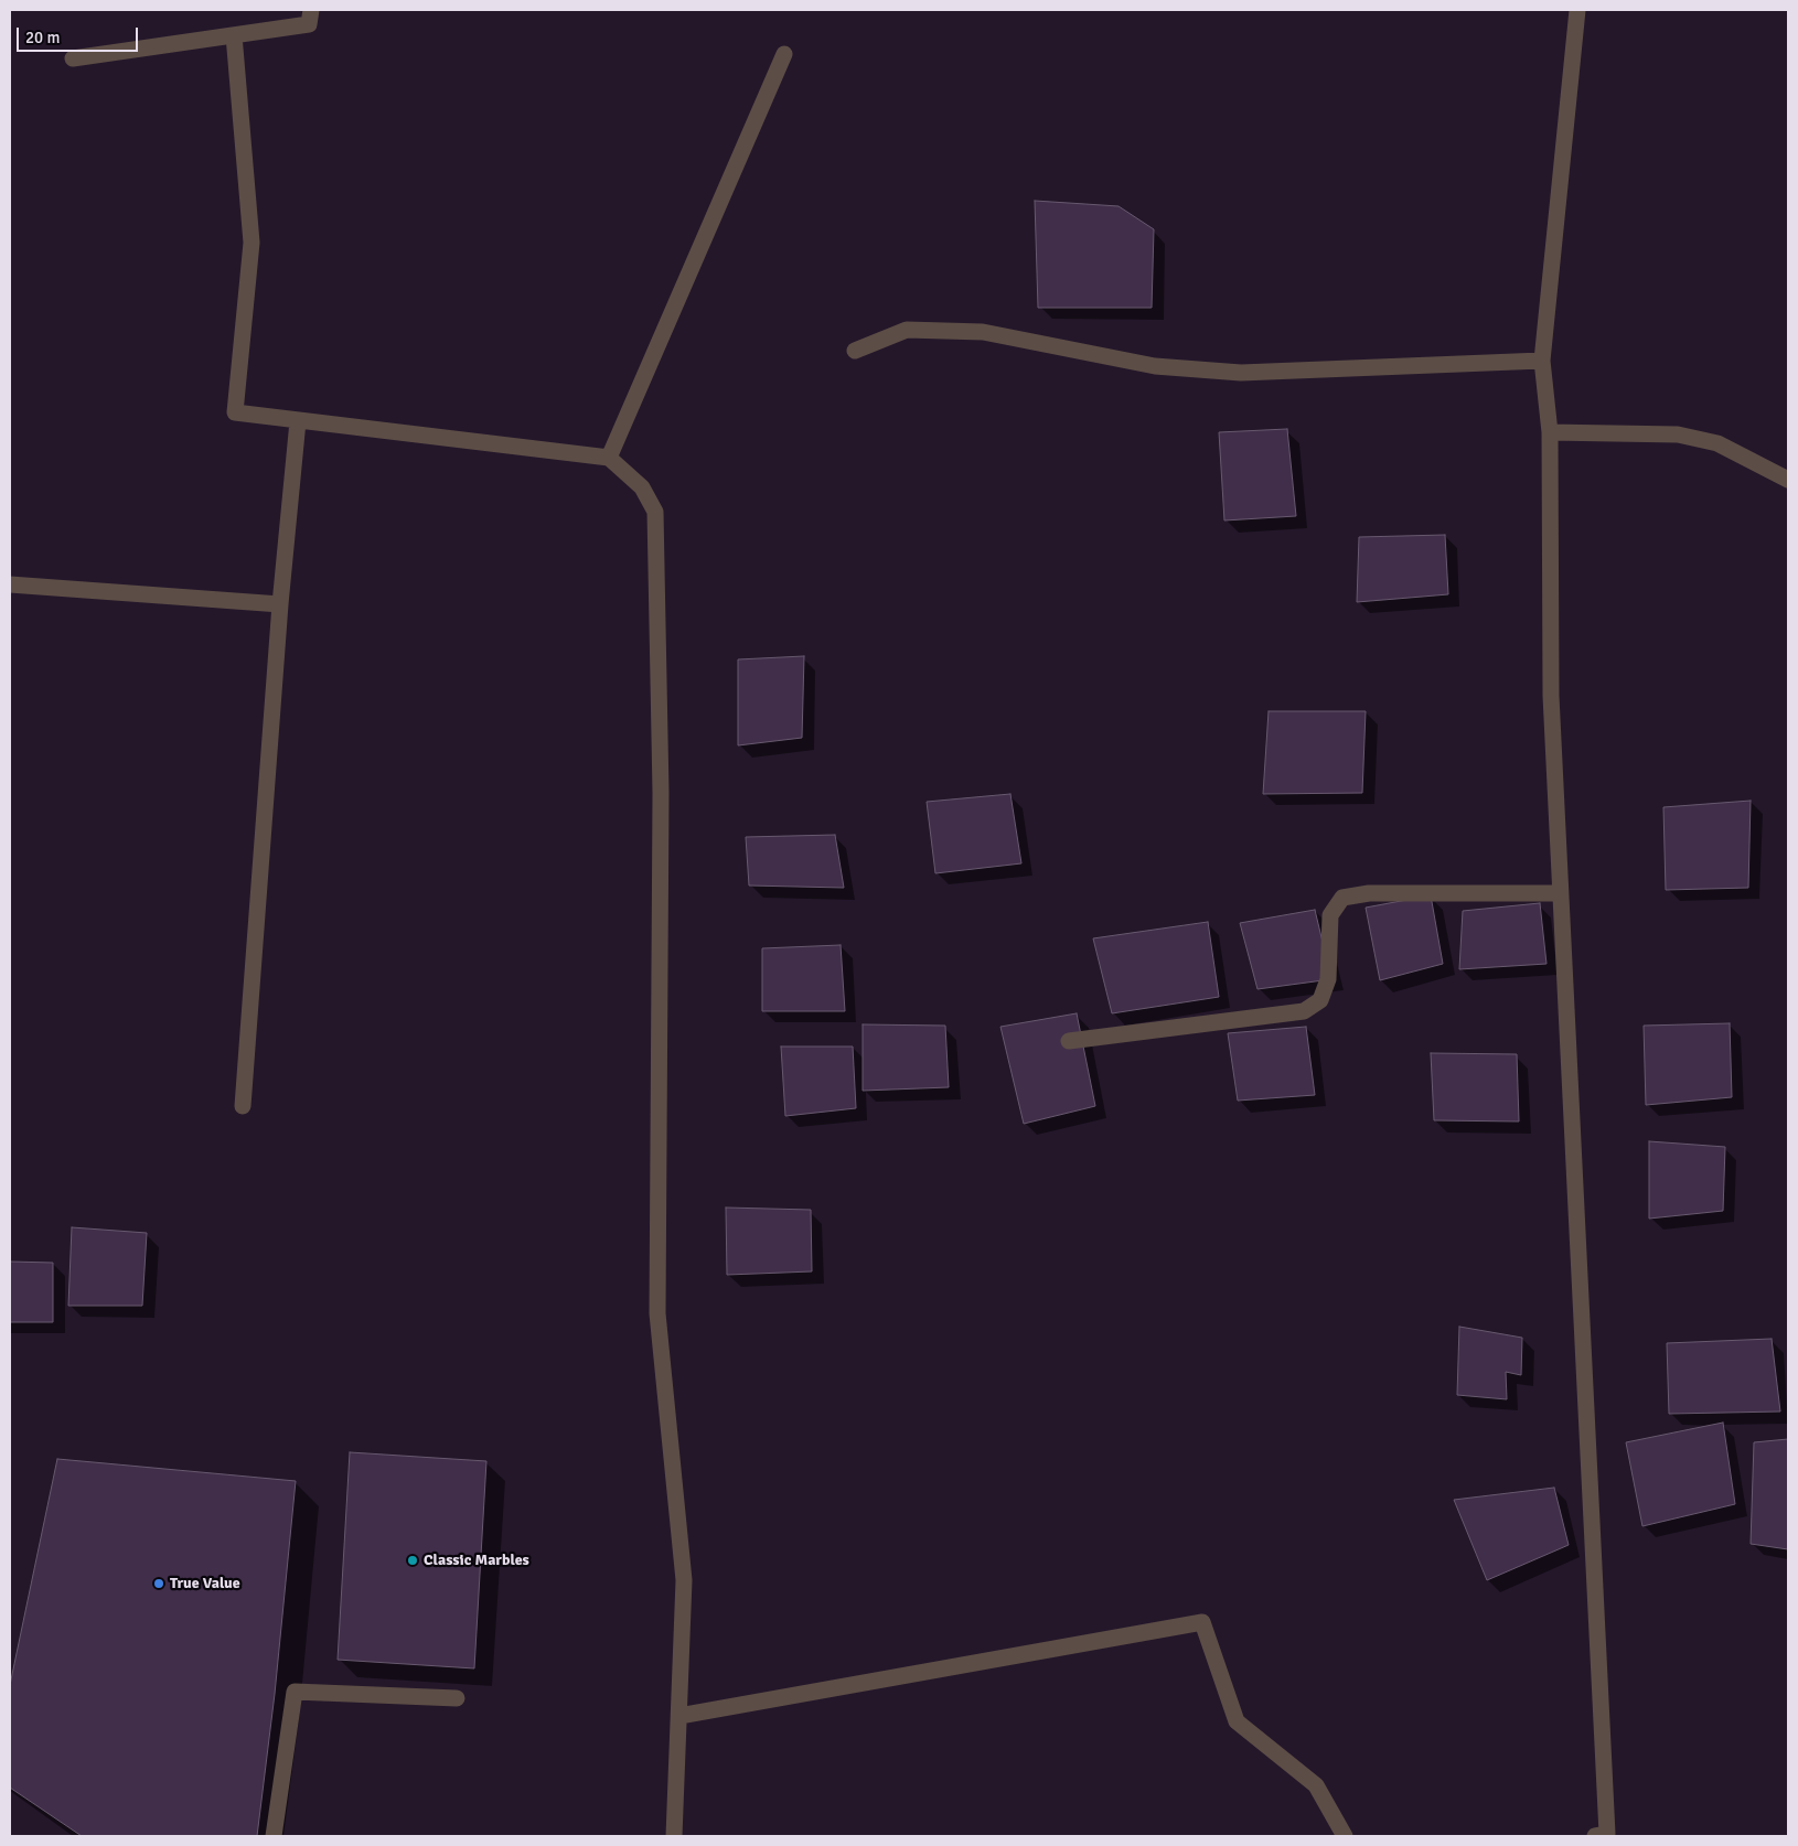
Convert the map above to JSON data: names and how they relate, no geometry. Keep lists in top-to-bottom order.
{
  "places": ["Classic Marbles", "True Value"],
  "scale_bar": "20 m"
}
